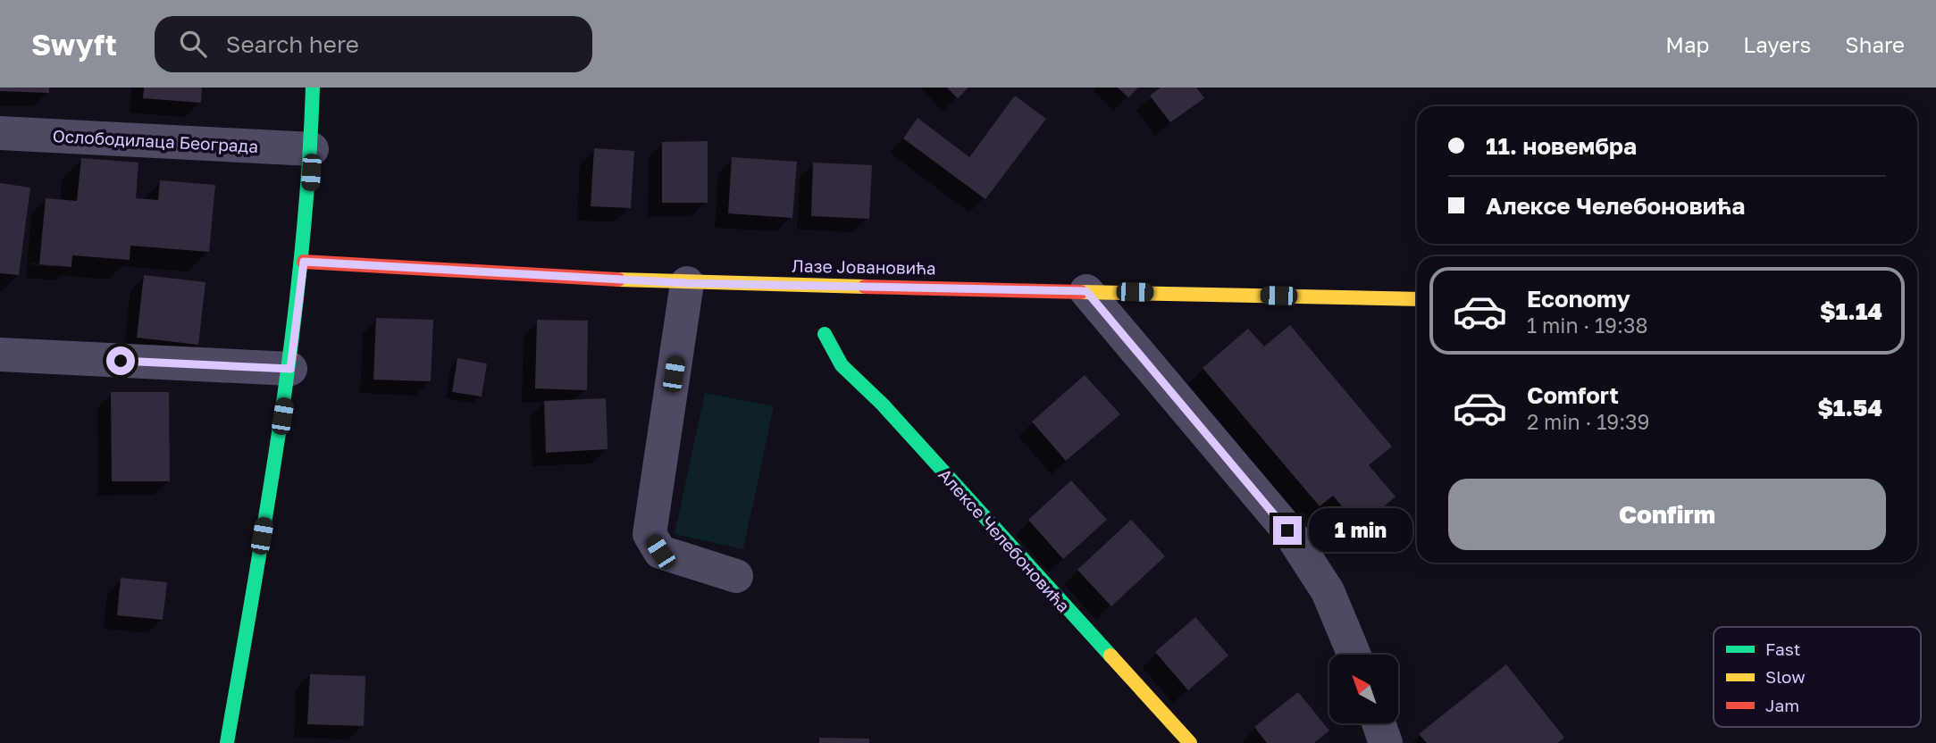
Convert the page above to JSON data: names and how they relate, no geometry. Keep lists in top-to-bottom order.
{
  "streets": {
    "street": ["Ослободилаца Београда", "Лазе Јовановића", "Алексе Челебоновића"]
  },
  "legend": ["Fast", "Slow", "Jam"],
  "north": "top left",
  "page": {
    "header": "Swyft",
    "search": "Search here",
    "nav": ["Map", "Layers", "Share"],
    "banner": ["11. новембра", "Алексе Челебоновића"],
    "list": [
      {
        "name": "Economy",
        "note": "1 min · 19:38",
        "value": "$1.14"
      },
      {
        "name": "Comfort",
        "note": "2 min · 19:39",
        "value": "$1.54"
      }
    ],
    "buttons": "Confirm",
    "bubble": "1 min"
  }
}
